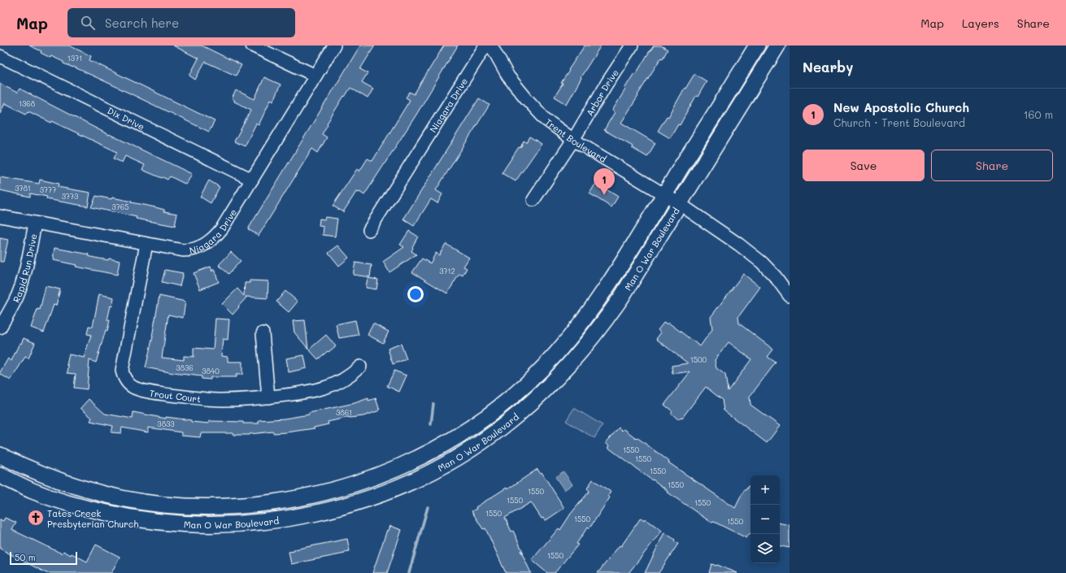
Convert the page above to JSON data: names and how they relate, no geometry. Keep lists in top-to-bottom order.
{
  "streets": {
    "main road": ["Man O War Boulevard"],
    "street": [
      "Arbor Drive",
      "Niagara Drive",
      "Dix Drive",
      "Trent Boulevard",
      "Rapid Run Drive",
      "Trout Court"
    ]
  },
  "crossings": [
    ["Arbor Drive", "Trent Boulevard"],
    ["Niagara Drive", "Dix Drive"],
    ["Niagara Drive", "Rapid Run Drive"],
    ["Niagara Drive", "Trout Court"],
    ["Trent Boulevard", "Man O War Boulevard"]
  ],
  "places": {
    "church": ["Tates Creek Presbyterian Church"]
  },
  "house_numbers": [
    "1371",
    "1368",
    "3781",
    "3777",
    "3773",
    "3765",
    "3712",
    "1500",
    "3836",
    "3840",
    "3861",
    "3833",
    "1550",
    "1550",
    "1550",
    "1550",
    "1550",
    "1550",
    "1550",
    "1550",
    "1550",
    "1550",
    "1550"
  ],
  "scale_bar": "50 m",
  "page": {
    "header": "Map",
    "search": "Search here",
    "nav": ["Map", "Layers", "Share"],
    "heading": "Nearby",
    "list": [
      {
        "mark": "1",
        "name": "New Apostolic Church",
        "note": "Church · Trent Boulevard",
        "value": "160 m"
      }
    ],
    "buttons": ["Save", "Share"],
    "pins": "1",
    "map_buttons": ["+", "−"],
    "scale": "50 m"
  }
}
